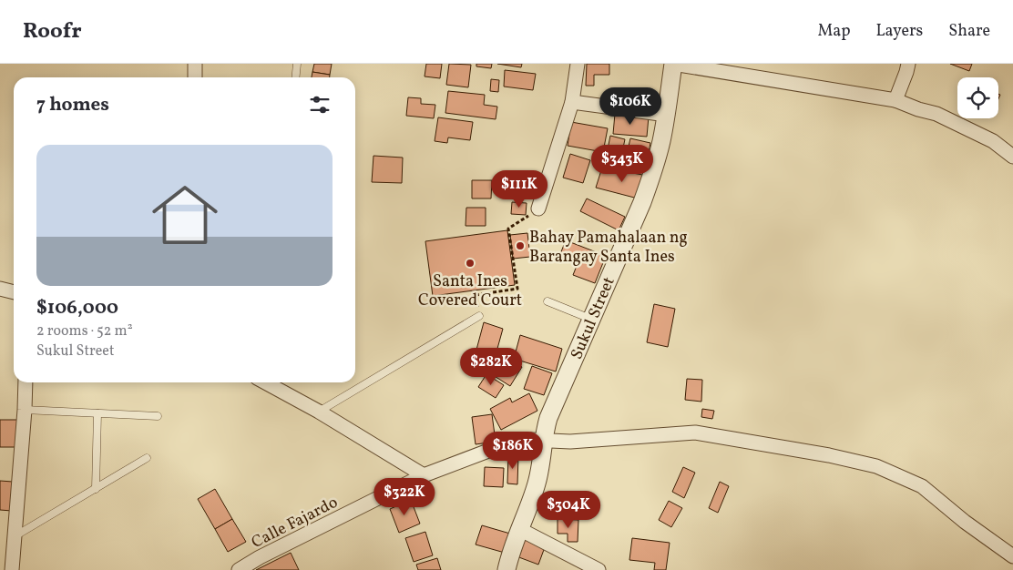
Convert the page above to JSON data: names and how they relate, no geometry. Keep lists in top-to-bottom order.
{
  "streets": {
    "street": ["Sukul Street", "Calle Fajardo"]
  },
  "crossings": [
    ["Sukul Street", "Calle Fajardo"]
  ],
  "places": ["Bahay Pamahalaan ng Barangay Santa Ines", "Santa Ines Covered Court"],
  "page": {
    "header": "Roofr",
    "nav": ["Map", "Layers", "Share"],
    "heading": "7 homes",
    "price": [
      "$106K",
      "$343K",
      "$111K",
      "$282K",
      "$186K",
      "$322K",
      "$304K"
    ],
    "list": [
      {
        "name": "$106,000",
        "note": "2 rooms · 52 m² · Sukul Street"
      }
    ]
  }
}
